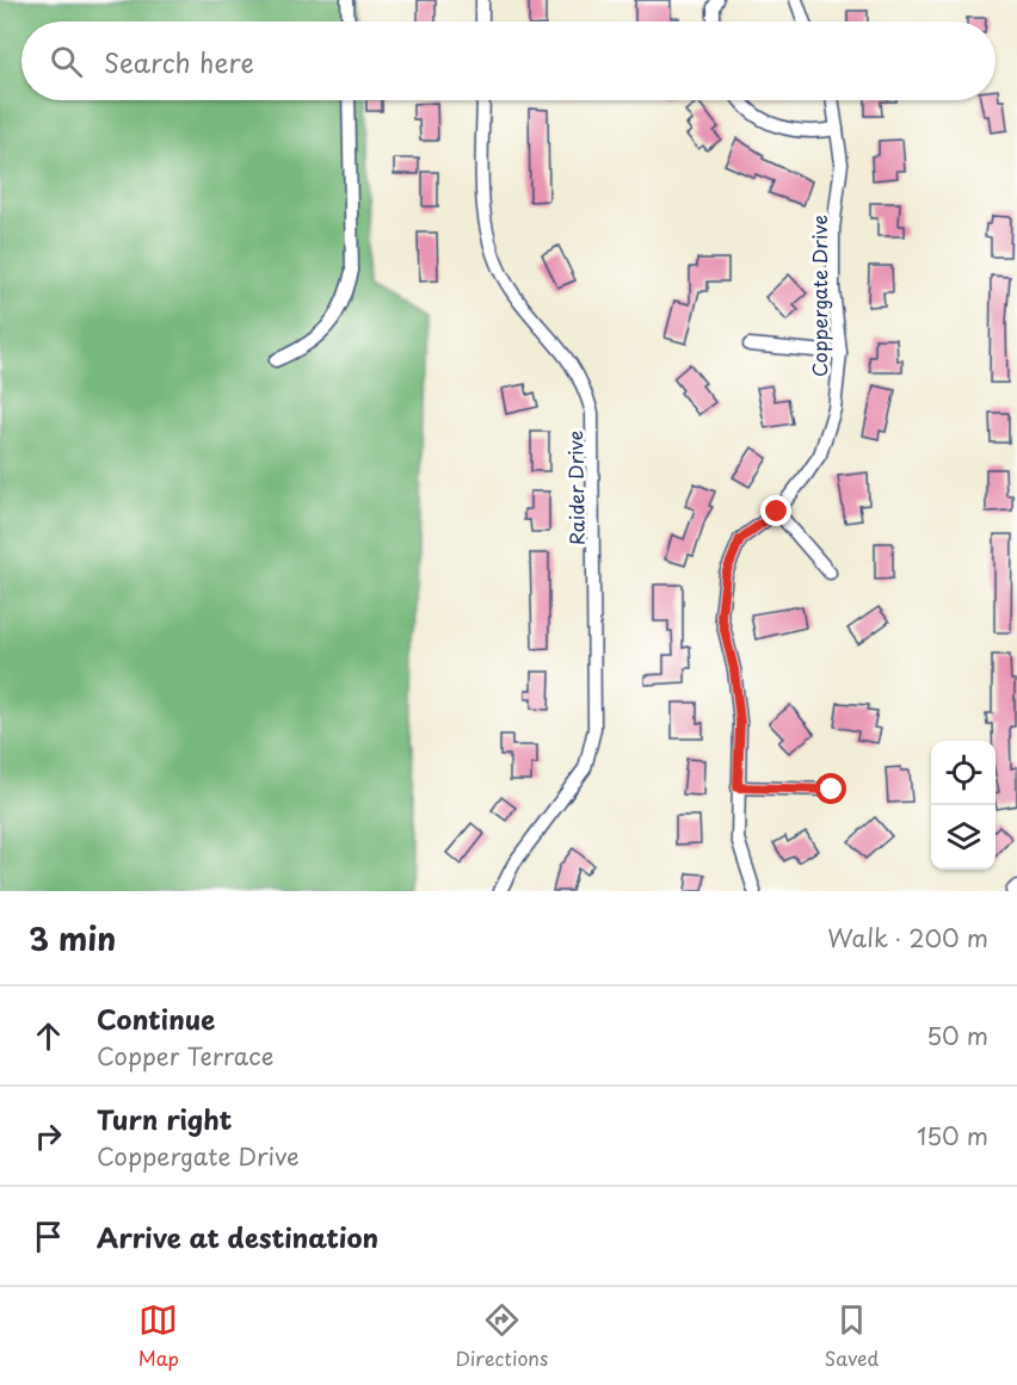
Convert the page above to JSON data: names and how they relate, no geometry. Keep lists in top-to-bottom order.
{
  "streets": {
    "street": ["Coppergate Drive", "Raider Drive"]
  },
  "page": {
    "search": "Search here",
    "heading": ["3 min", "Walk · 200 m"],
    "list": [
      ["Continue", "Copper Terrace", "50 m"],
      ["Turn right", "Coppergate Drive", "150 m"],
      "Arrive at destination"
    ],
    "nav": ["Map", "Directions", "Saved"]
  }
}
